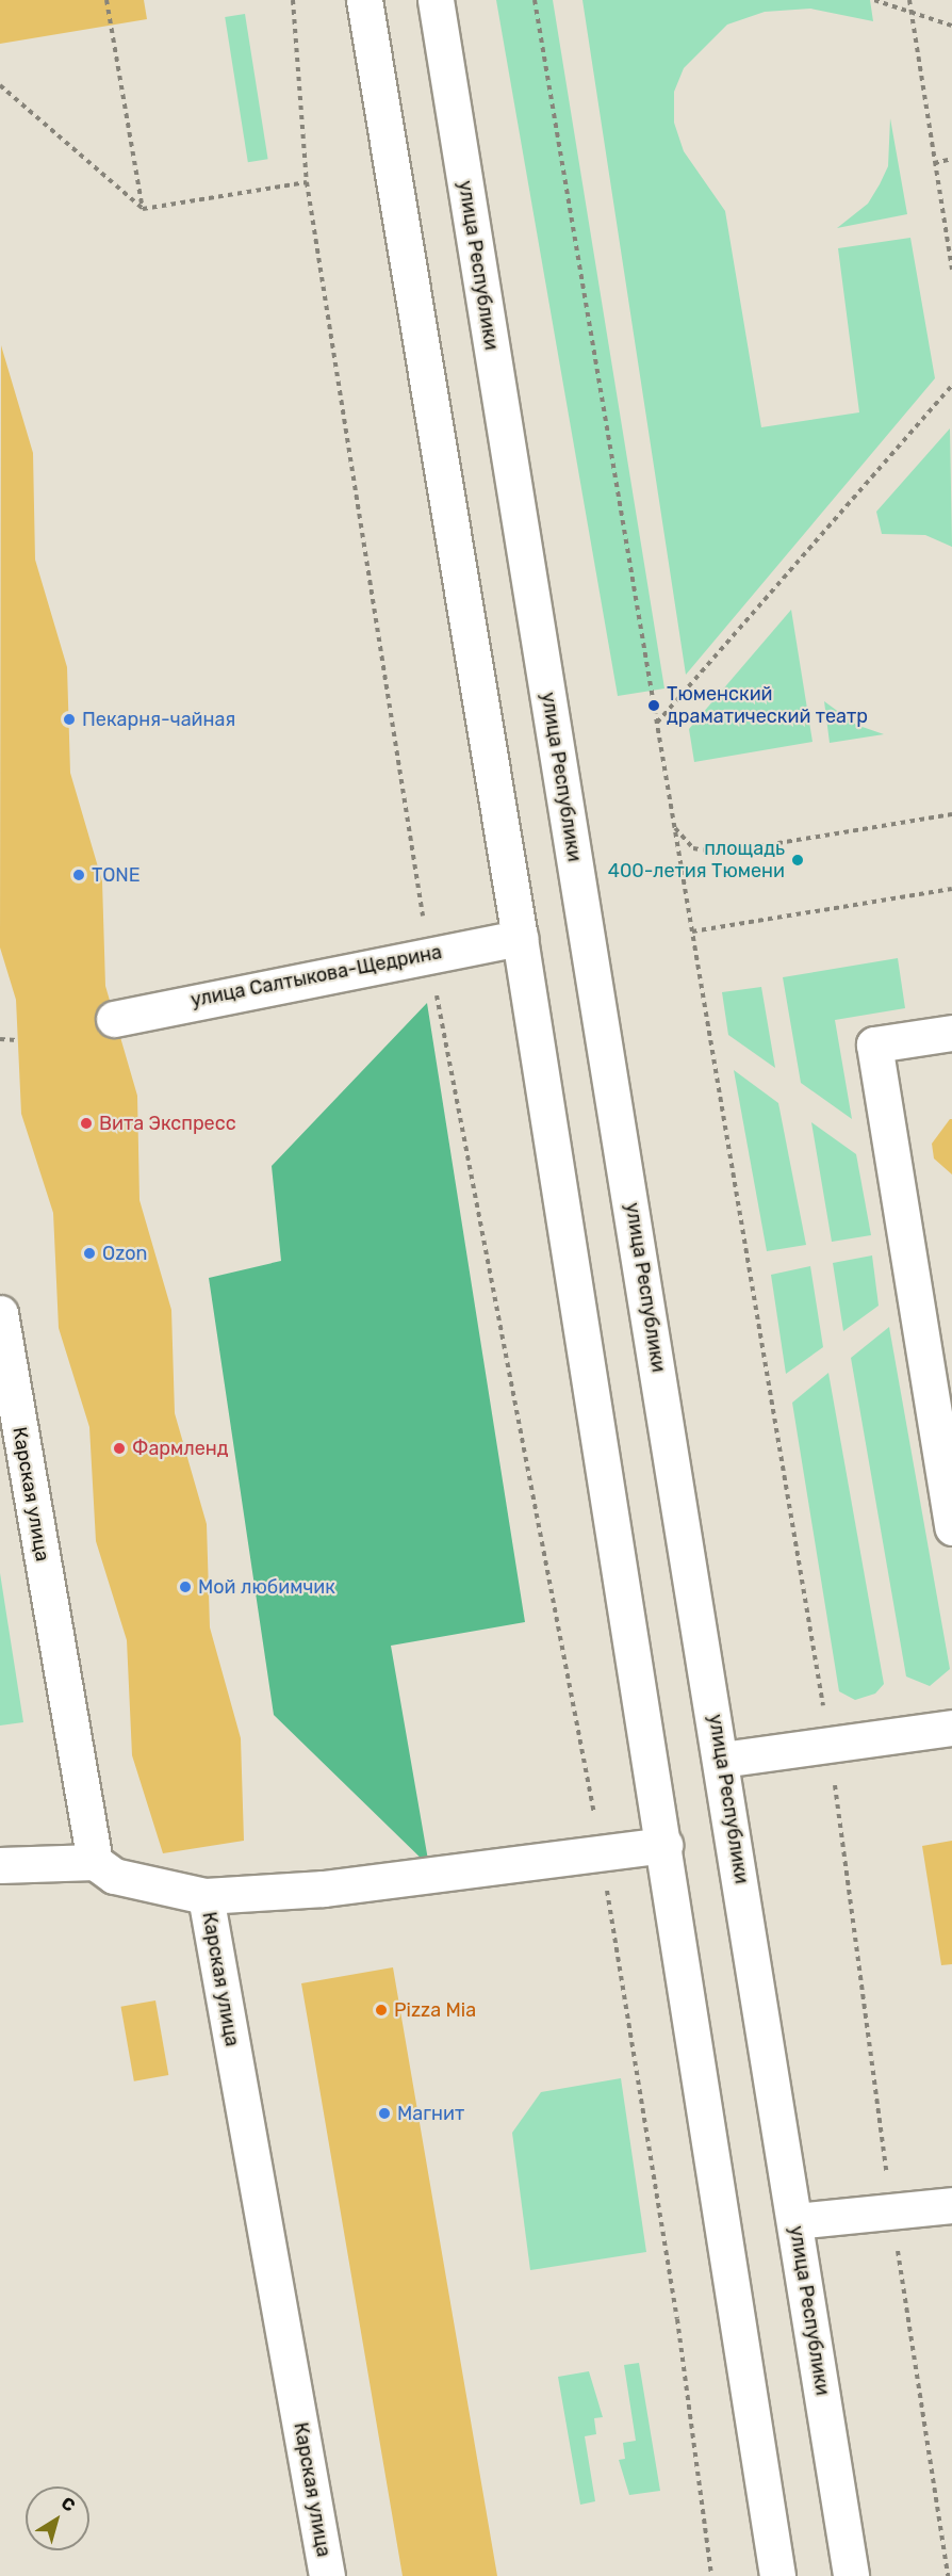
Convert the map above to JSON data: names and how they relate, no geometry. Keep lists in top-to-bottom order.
{
  "streets": {
    "main road": ["улица Республики", "улица Салтыкова-Щедрина", "Карская улица"]
  },
  "places": [
    "Тюменский драматический театр",
    "Пекарня-чайная",
    "площадь 400-летия Тюмени",
    "TONE",
    "Вита Экспресс",
    "Ozon",
    "Фармленд",
    "Мой любимчик",
    "Pizza Mia",
    "Магнит"
  ],
  "north": "top right"
}
